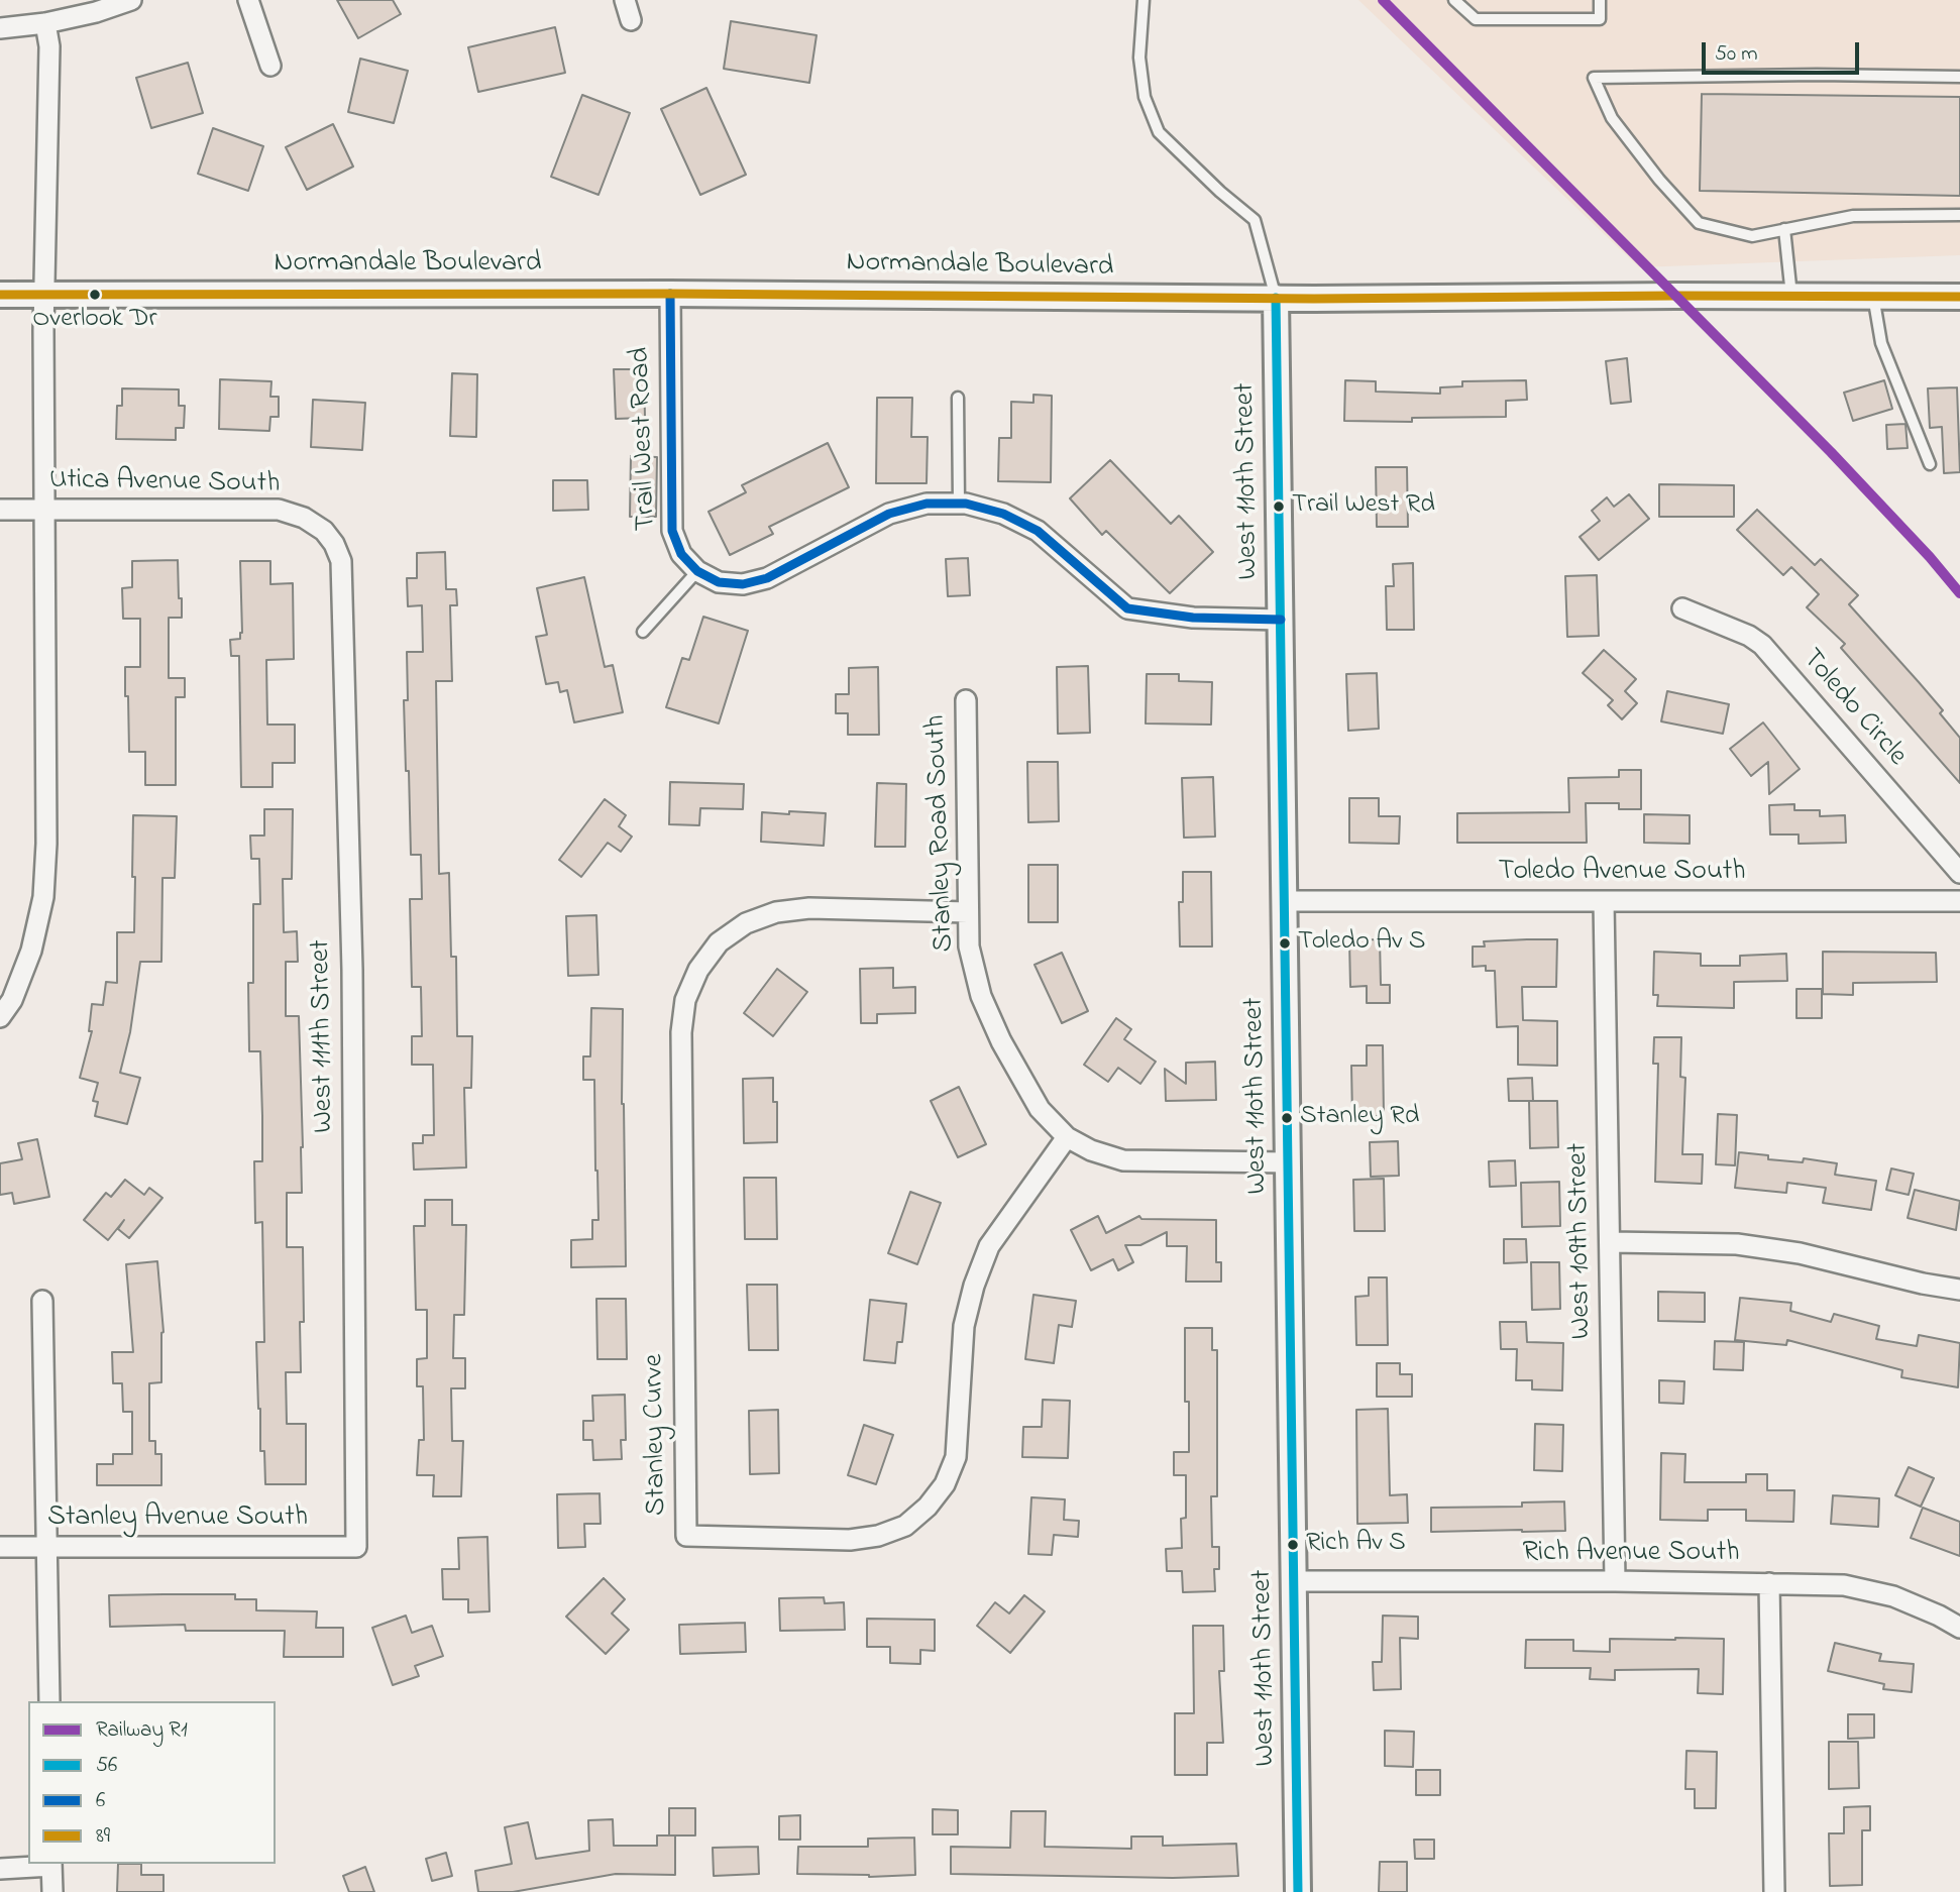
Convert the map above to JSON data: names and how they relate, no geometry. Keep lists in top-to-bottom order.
{
  "streets": {
    "street": [
      "Normandale Boulevard",
      "Trail West Road",
      "West 110th Street",
      "Utica Avenue South",
      "Toledo Circle",
      "Stanley Road South",
      "Toledo Avenue South",
      "West 111th Street",
      "West 109th Street",
      "Stanley Curve",
      "Stanley Avenue South",
      "Rich Avenue South"
    ]
  },
  "crossings": [
    ["Normandale Boulevard", "Trail West Road"],
    ["Normandale Boulevard", "West 110th Street"],
    ["West 110th Street", "Stanley Road South"],
    ["West 110th Street", "Toledo Avenue South"],
    ["West 110th Street", "Rich Avenue South"],
    ["Utica Avenue South", "West 111th Street"],
    ["Stanley Road South", "Stanley Curve"],
    ["Toledo Avenue South", "West 109th Street"],
    ["West 111th Street", "Stanley Avenue South"],
    ["West 109th Street", "Rich Avenue South"]
  ],
  "places": [
    "Overlook Dr",
    "Trail West Rd",
    "Toledo Av S",
    "Stanley Rd",
    "Rich Av S"
  ],
  "lines": [
    "rail line R1",
    "transit line 6",
    "transit line 89",
    "transit line 56"
  ],
  "legend": [
    "Railway R1",
    "56",
    "6",
    "89"
  ],
  "scale_bar": "50 m"
}
